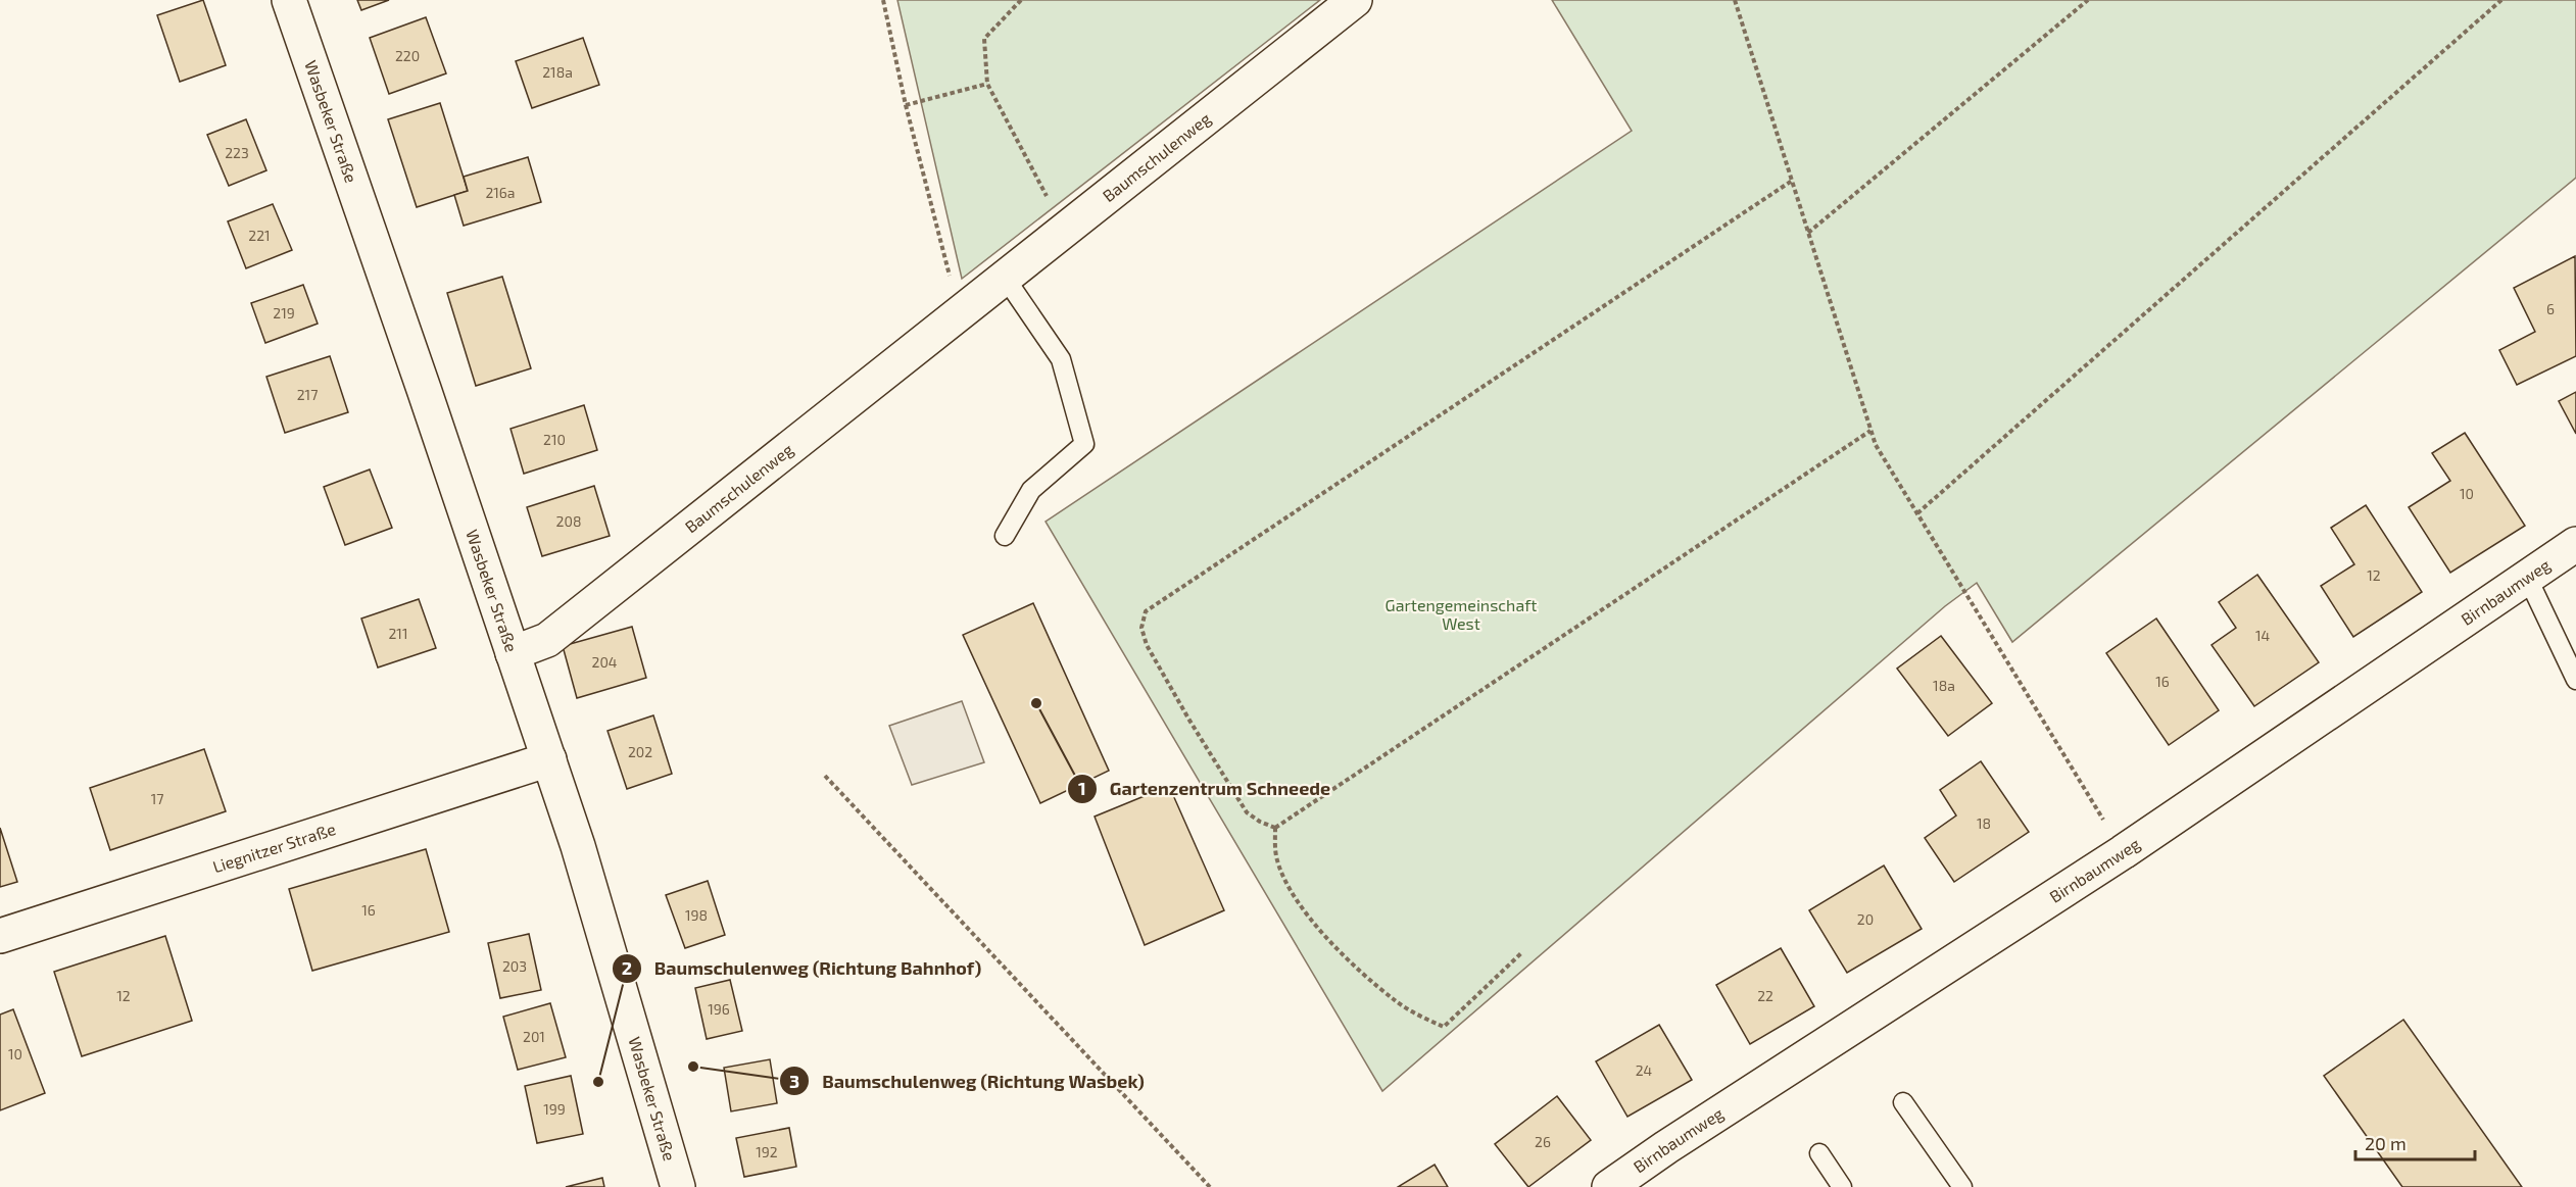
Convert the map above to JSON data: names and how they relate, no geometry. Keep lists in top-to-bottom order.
{
  "streets": {
    "street": [
      "Wasbeker Straße",
      "Baumschulenweg",
      "Birnbaumweg",
      "Liegnitzer Straße"
    ]
  },
  "crossings": [
    ["Wasbeker Straße", "Baumschulenweg"],
    ["Wasbeker Straße", "Liegnitzer Straße"]
  ],
  "parks": ["Gartengemeinschaft West"],
  "places": ["Gartenzentrum Schneede", "Baumschulenweg (Richtung Wasbek)", "Baumschulenweg (Richtung Bahnhof)"],
  "house_numbers": [
    "220",
    "218a",
    "223",
    "216a",
    "221",
    "6",
    "219",
    "217",
    "210",
    "10",
    "208",
    "12",
    "211",
    "14",
    "204",
    "16",
    "18a",
    "202",
    "17",
    "18",
    "16",
    "198",
    "20",
    "203",
    "12",
    "22",
    "196",
    "201",
    "10",
    "24",
    "199",
    "26",
    "192"
  ],
  "scale_bar": "20 m"
}
